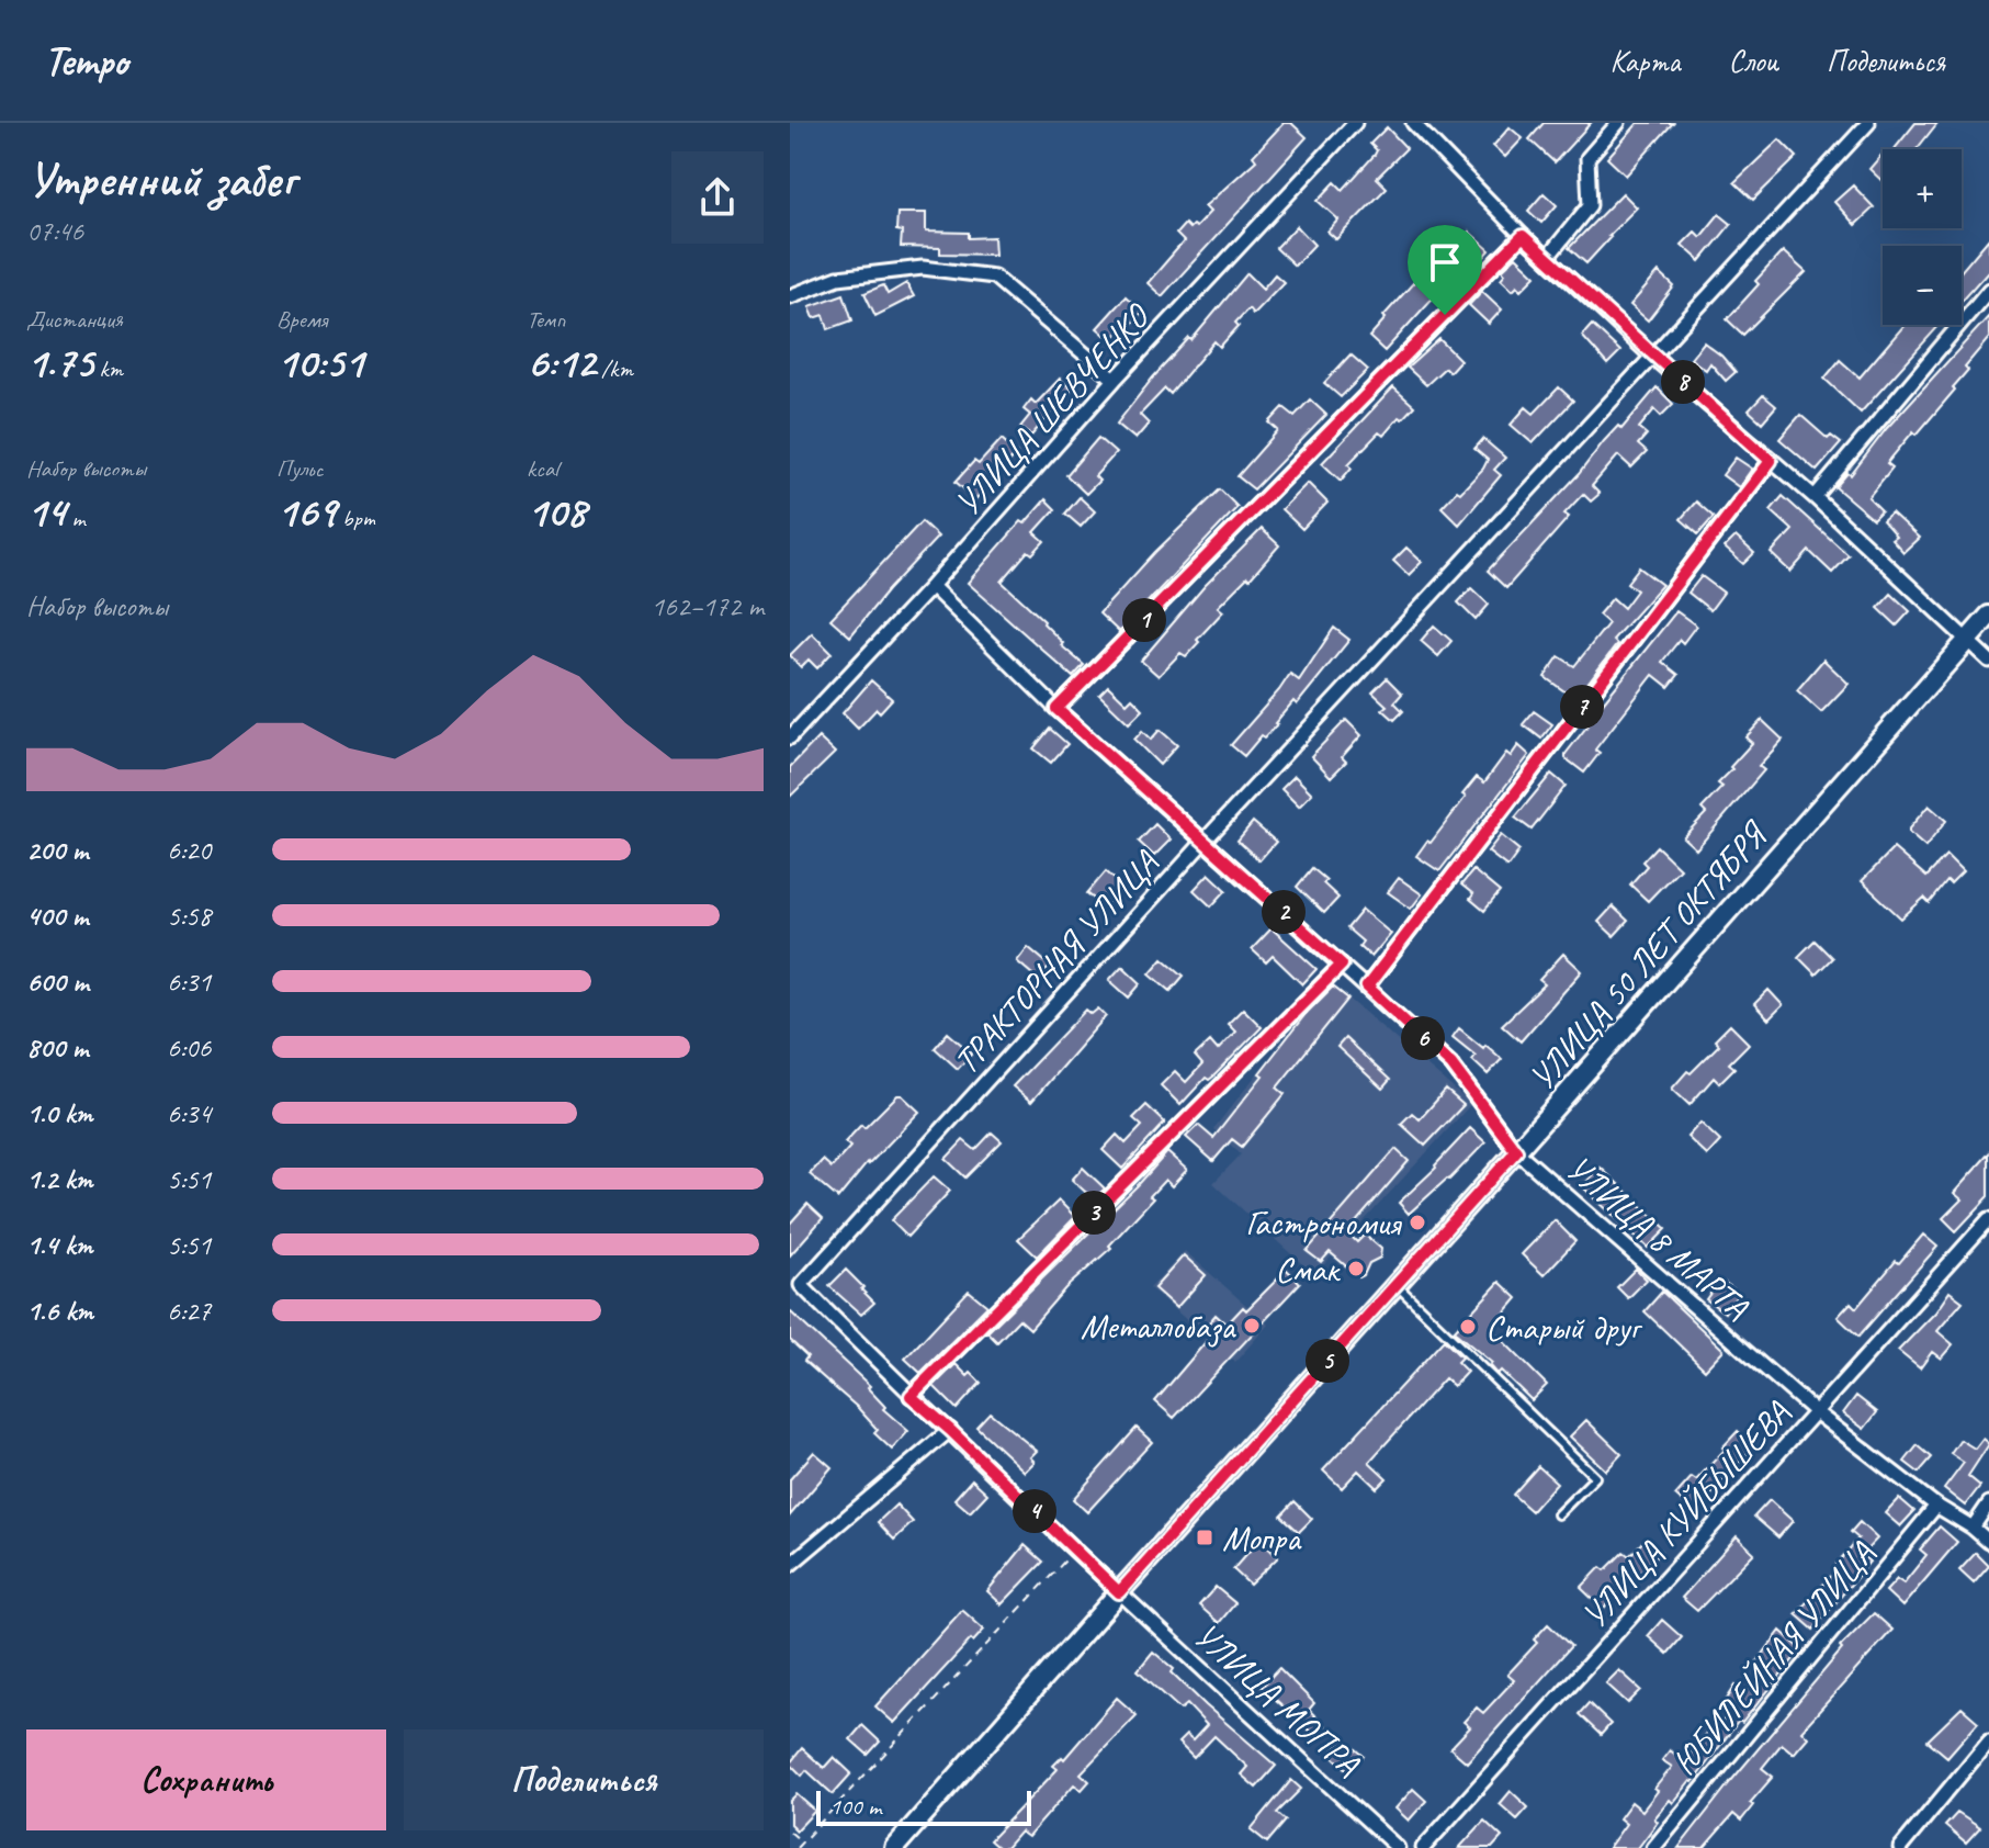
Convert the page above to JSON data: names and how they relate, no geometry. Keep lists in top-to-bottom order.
{
  "streets": {
    "main road": ["УЛИЦА 50 ЛЕТ ОКТЯБРЯ"],
    "street": [
      "УЛИЦА ШЕВЧЕНКО",
      "ТРАКТОРНАЯ УЛИЦА",
      "УЛИЦА 8 МАРТА",
      "УЛИЦА КУЙБЫШЕВА",
      "ЮБИЛЕЙНАЯ УЛИЦА",
      "УЛИЦА МОПРА"
    ]
  },
  "crossings": [
    ["УЛИЦА ШЕВЧЕНКО", "УЛИЦА 8 МАРТА"],
    ["УЛИЦА 50 ЛЕТ ОКТЯБРЯ", "ТРАКТОРНАЯ УЛИЦА"],
    ["УЛИЦА 50 ЛЕТ ОКТЯБРЯ", "УЛИЦА 8 МАРТА"],
    ["УЛИЦА 50 ЛЕТ ОКТЯБРЯ", "УЛИЦА МОПРА"],
    ["ТРАКТОРНАЯ УЛИЦА", "УЛИЦА 8 МАРТА"],
    ["ТРАКТОРНАЯ УЛИЦА", "УЛИЦА МОПРА"],
    ["УЛИЦА 8 МАРТА", "УЛИЦА КУЙБЫШЕВА"],
    ["УЛИЦА 8 МАРТА", "ЮБИЛЕЙНАЯ УЛИЦА"]
  ],
  "places": {
    "other": [
      "Гастрономия",
      "Смак",
      "Металлобаза",
      "Старый друг"
    ],
    "transit": ["Мопра"]
  },
  "scale_bar": "100 m",
  "page": {
    "header": "Tempo",
    "nav": ["Карта", "Слои", "Поделиться"],
    "heading": ["Утренний забег", "07:46"],
    "map_buttons": ["+", "−"],
    "stats": [
      ["Дистанция", "1.75 km"],
      ["Время", "10:51"],
      ["Темп", "6:12 /km"],
      ["Набор высоты", "14 m"],
      ["Пульс", "169 bpm"],
      ["kcal", "108"]
    ],
    "pins": [
      "8",
      "1",
      "7",
      "2",
      "6",
      "3",
      "5",
      "4"
    ],
    "chart": ["Набор высоты", "162–172 m"],
    "list": [
      {
        "name": "200 m",
        "note": "6:20"
      },
      {
        "name": "400 m",
        "note": "5:58"
      },
      {
        "name": "600 m",
        "note": "6:31"
      },
      {
        "name": "800 m",
        "note": "6:06"
      },
      {
        "name": "1.0 km",
        "note": "6:34"
      },
      {
        "name": "1.2 km",
        "note": "5:51"
      },
      {
        "name": "1.4 km",
        "note": "5:51"
      },
      {
        "name": "1.6 km",
        "note": "6:27"
      }
    ],
    "buttons": ["Сохранить", "Поделиться"],
    "scale": "100 m"
  }
}
